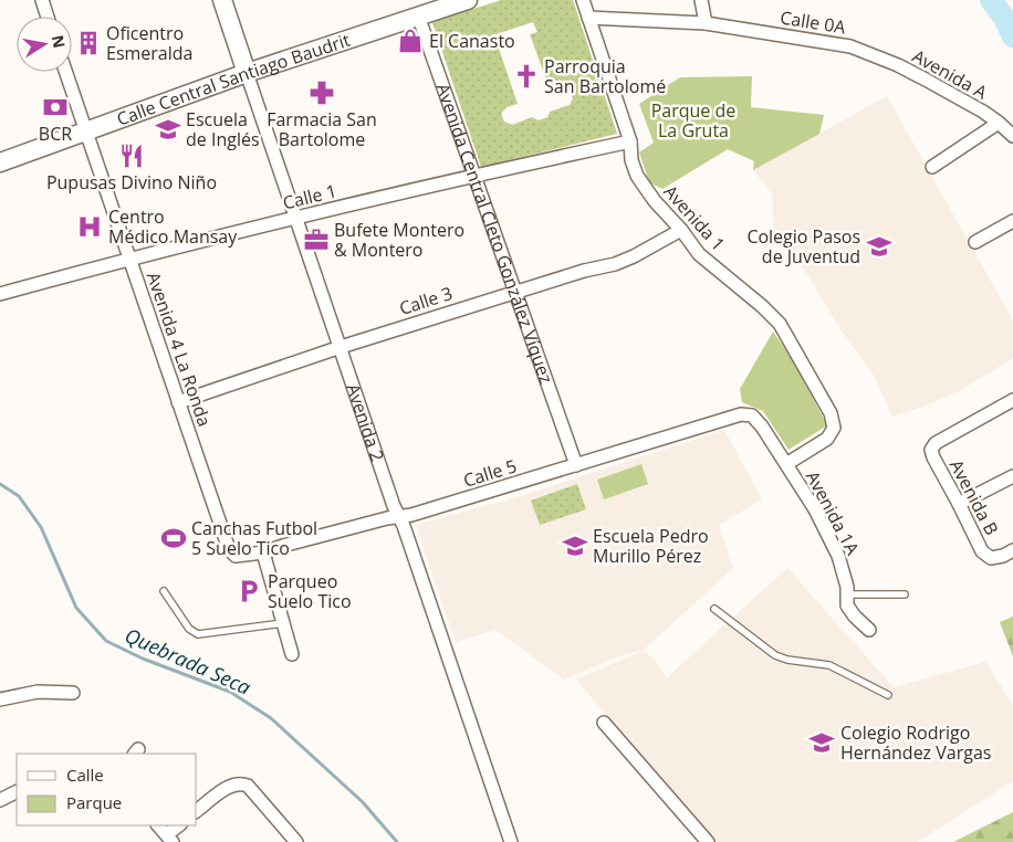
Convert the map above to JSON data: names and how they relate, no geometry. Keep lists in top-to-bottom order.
{
  "streets": {
    "main road": ["Calle Central Santiago Baudrit", "Avenida 2"],
    "street": [
      "Calle 0A",
      "Avenida A",
      "Calle 1",
      "Avenida 1",
      "Avenida Central Cleto González Víquez",
      "Calle 3",
      "Avenida 4 La Ronda",
      "Calle 5",
      "Avenida B",
      "Avenida 1A"
    ]
  },
  "crossings": [
    ["Calle 0A", "Avenida A"],
    ["Calle 0A", "Avenida 1"],
    ["Calle Central Santiago Baudrit", "Avenida Central Cleto González Víquez"],
    ["Calle Central Santiago Baudrit", "Avenida 4 La Ronda"],
    ["Calle Central Santiago Baudrit", "Avenida 2"],
    ["Calle 1", "Avenida 1"],
    ["Calle 1", "Avenida Central Cleto González Víquez"],
    ["Calle 1", "Avenida 4 La Ronda"],
    ["Calle 1", "Avenida 2"],
    ["Avenida 1", "Calle 3"],
    ["Avenida 1", "Avenida 1A"],
    ["Avenida Central Cleto González Víquez", "Calle 3"],
    ["Avenida Central Cleto González Víquez", "Calle 5"],
    ["Calle 3", "Avenida 4 La Ronda"],
    ["Calle 3", "Avenida 2"],
    ["Avenida 4 La Ronda", "Calle 5"],
    ["Avenida 2", "Calle 5"],
    ["Calle 5", "Avenida 1A"]
  ],
  "water": ["Quebrada Seca"],
  "parks": ["Parque de La Gruta"],
  "places": {
    "shop": ["El Canasto"],
    "building": ["Oficentro Esmeralda"],
    "church": ["Parroquia San Bartolomé"],
    "pharmacy": ["Farmacia San Bartolome"],
    "bank": ["BCR"],
    "school or university": [
      "Escuela de Inglés",
      "Colegio Pasos de Juventud",
      "Escuela Pedro Murillo Pérez",
      "Colegio Rodrigo Hernández Vargas"
    ],
    "restaurant": ["Pupusas Divino Niño"],
    "hospital": ["Centro Médico Mansay"],
    "office": ["Bufete Montero & Montero"],
    "sports": ["Canchas Futbol 5 Suelo Tico"],
    "parking": ["Parqueo Suelo Tico"]
  },
  "legend": ["Calle", "Parque"],
  "north": "right"
}
